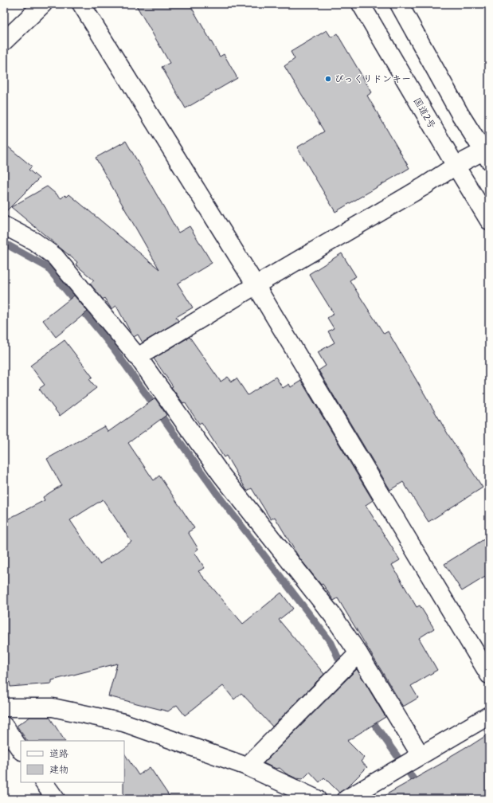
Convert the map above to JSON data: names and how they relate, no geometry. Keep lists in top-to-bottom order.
{
  "streets": {
    "main road": ["国道2号"]
  },
  "places": ["びっくりドンキー"],
  "legend": ["道路", "建物"]
}
